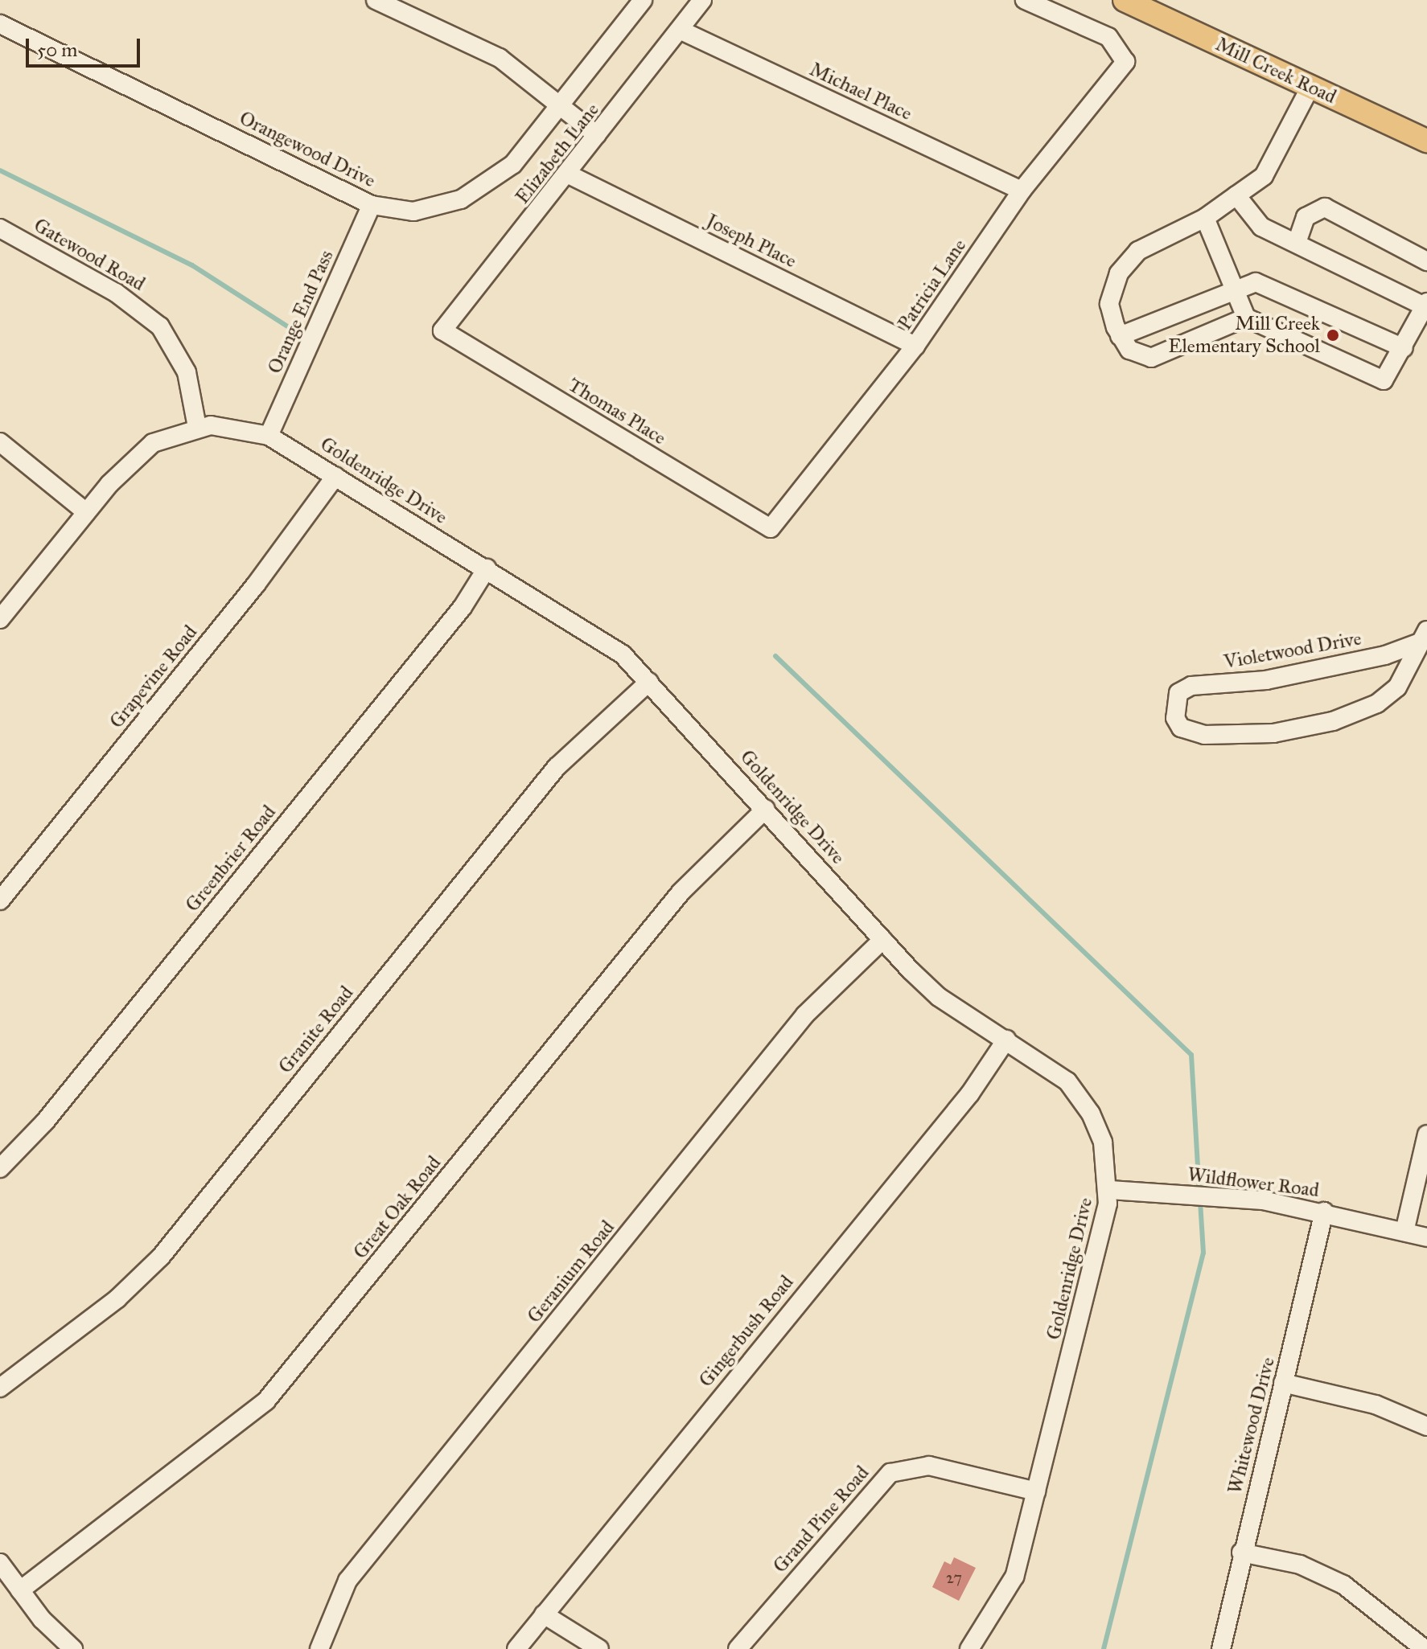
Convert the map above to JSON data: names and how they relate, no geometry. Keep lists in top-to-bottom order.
{
  "streets": {
    "main road": ["Mill Creek Road"],
    "street": [
      "Michael Place",
      "Orangewood Drive",
      "Elizabeth Lane",
      "Joseph Place",
      "Gatewood Road",
      "Patricia Lane",
      "Orange End Pass",
      "Thomas Place",
      "Goldenridge Drive",
      "Violetwood Drive",
      "Grapevine Road",
      "Greenbrier Road",
      "Granite Road",
      "Wildflower Road",
      "Great Oak Road",
      "Geranium Road",
      "Gingerbush Road",
      "Whitewood Drive",
      "Grand Pine Road"
    ]
  },
  "crossings": [
    ["Michael Place", "Elizabeth Lane"],
    ["Michael Place", "Patricia Lane"],
    ["Orangewood Drive", "Orange End Pass"],
    ["Elizabeth Lane", "Joseph Place"],
    ["Elizabeth Lane", "Thomas Place"],
    ["Joseph Place", "Patricia Lane"],
    ["Gatewood Road", "Goldenridge Drive"],
    ["Patricia Lane", "Thomas Place"],
    ["Orange End Pass", "Goldenridge Drive"],
    ["Goldenridge Drive", "Grapevine Road"],
    ["Goldenridge Drive", "Greenbrier Road"],
    ["Goldenridge Drive", "Granite Road"],
    ["Goldenridge Drive", "Wildflower Road"],
    ["Goldenridge Drive", "Great Oak Road"],
    ["Goldenridge Drive", "Geranium Road"],
    ["Goldenridge Drive", "Gingerbush Road"],
    ["Goldenridge Drive", "Grand Pine Road"],
    ["Wildflower Road", "Whitewood Drive"]
  ],
  "places": ["Mill Creek Elementary School"],
  "house_numbers": ["27"],
  "scale_bar": "50 m"
}
